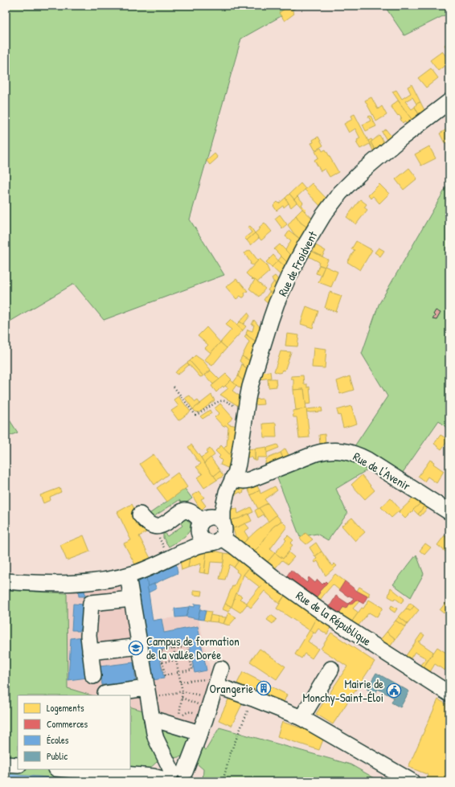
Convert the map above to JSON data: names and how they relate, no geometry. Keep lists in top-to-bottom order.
{
  "streets": {
    "street": ["Rue de Froidvent", "Rue de l'Avenir", "Rue de la République"]
  },
  "crossings": [
    ["Rue de Froidvent", "Rue de l'Avenir"]
  ],
  "places": {
    "school or university": ["Campus de formation de la vallée Dorée"],
    "building": ["Orangerie"],
    "public building": ["Mairie de Monchy-Saint-Éloi"]
  },
  "legend": [
    "Logements",
    "Commerces",
    "Écoles",
    "Public"
  ]
}
